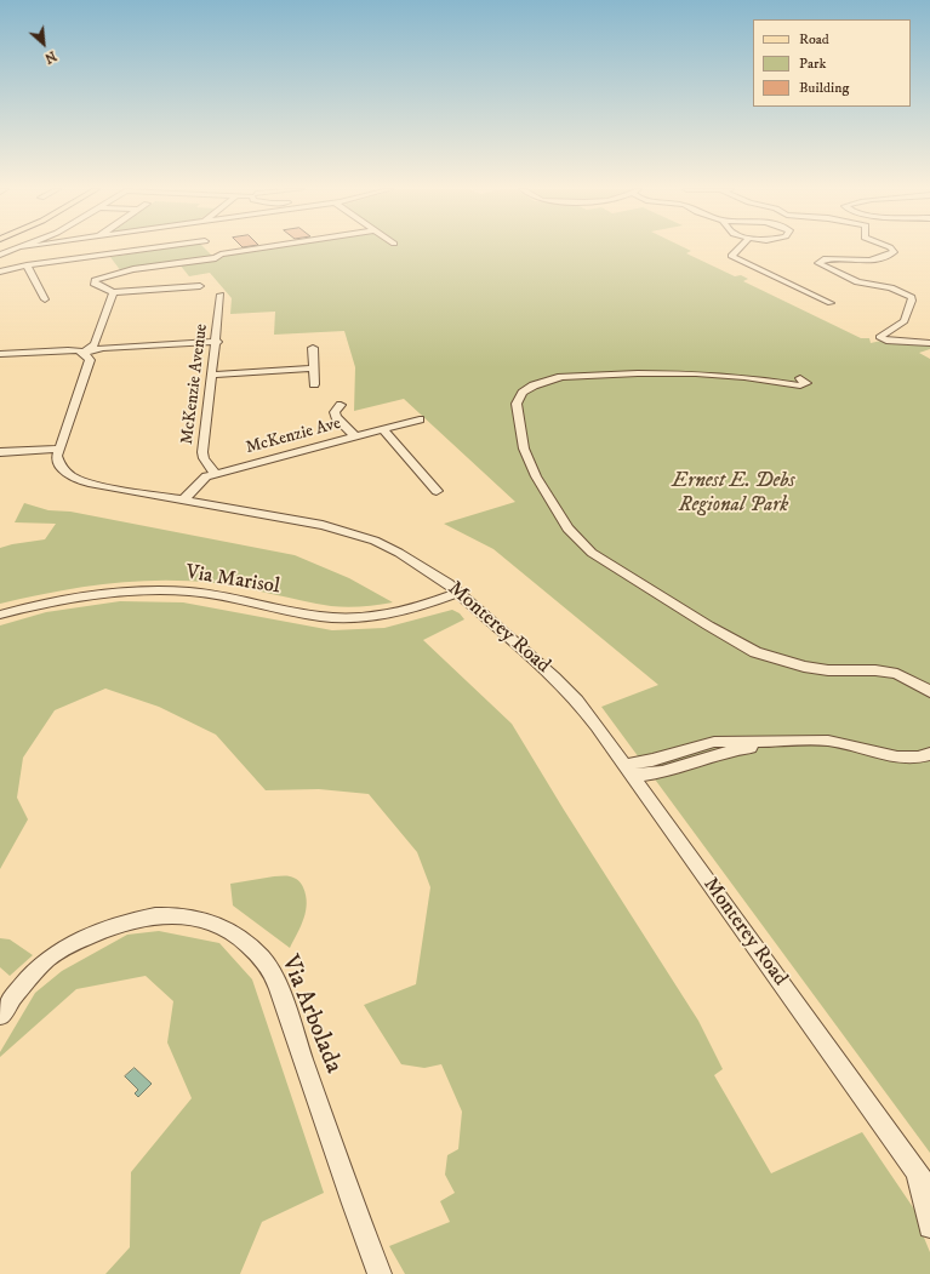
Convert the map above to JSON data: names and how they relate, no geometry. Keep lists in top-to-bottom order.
{
  "streets": {
    "street": [
      "McKenzie Avenue",
      "McKenzie Ave",
      "Via Marisol",
      "Monterey Road",
      "Via Arbolada"
    ]
  },
  "crossings": [
    ["McKenzie Avenue", "McKenzie Ave"],
    ["McKenzie Ave", "Monterey Road"],
    ["Via Marisol", "Monterey Road"]
  ],
  "parks": ["Ernest E. Debs Regional Park"],
  "legend": ["Road", "Park", "Building"],
  "north": "bottom right"
}
